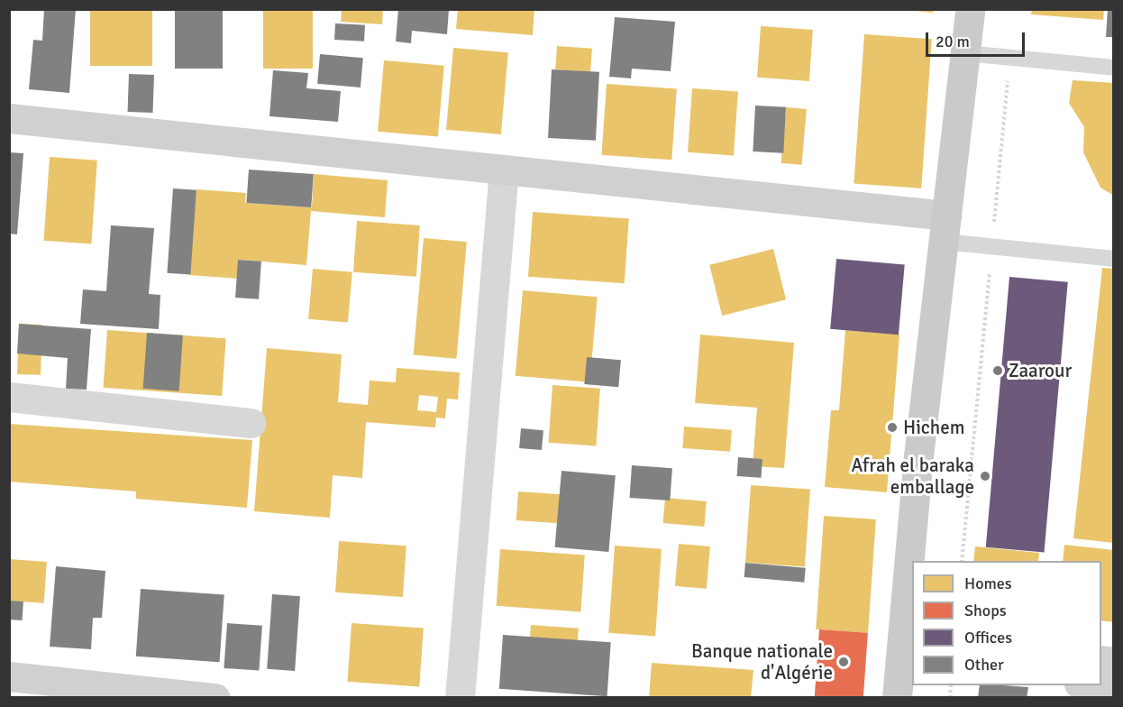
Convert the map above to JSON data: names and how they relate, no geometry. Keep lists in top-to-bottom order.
{
  "places": [
    "Zaarour",
    "Hichem",
    "Afrah el baraka emballage",
    "Banque nationale d'Algérie"
  ],
  "legend": [
    "Homes",
    "Shops",
    "Offices",
    "Other"
  ],
  "scale_bar": "20 m"
}
